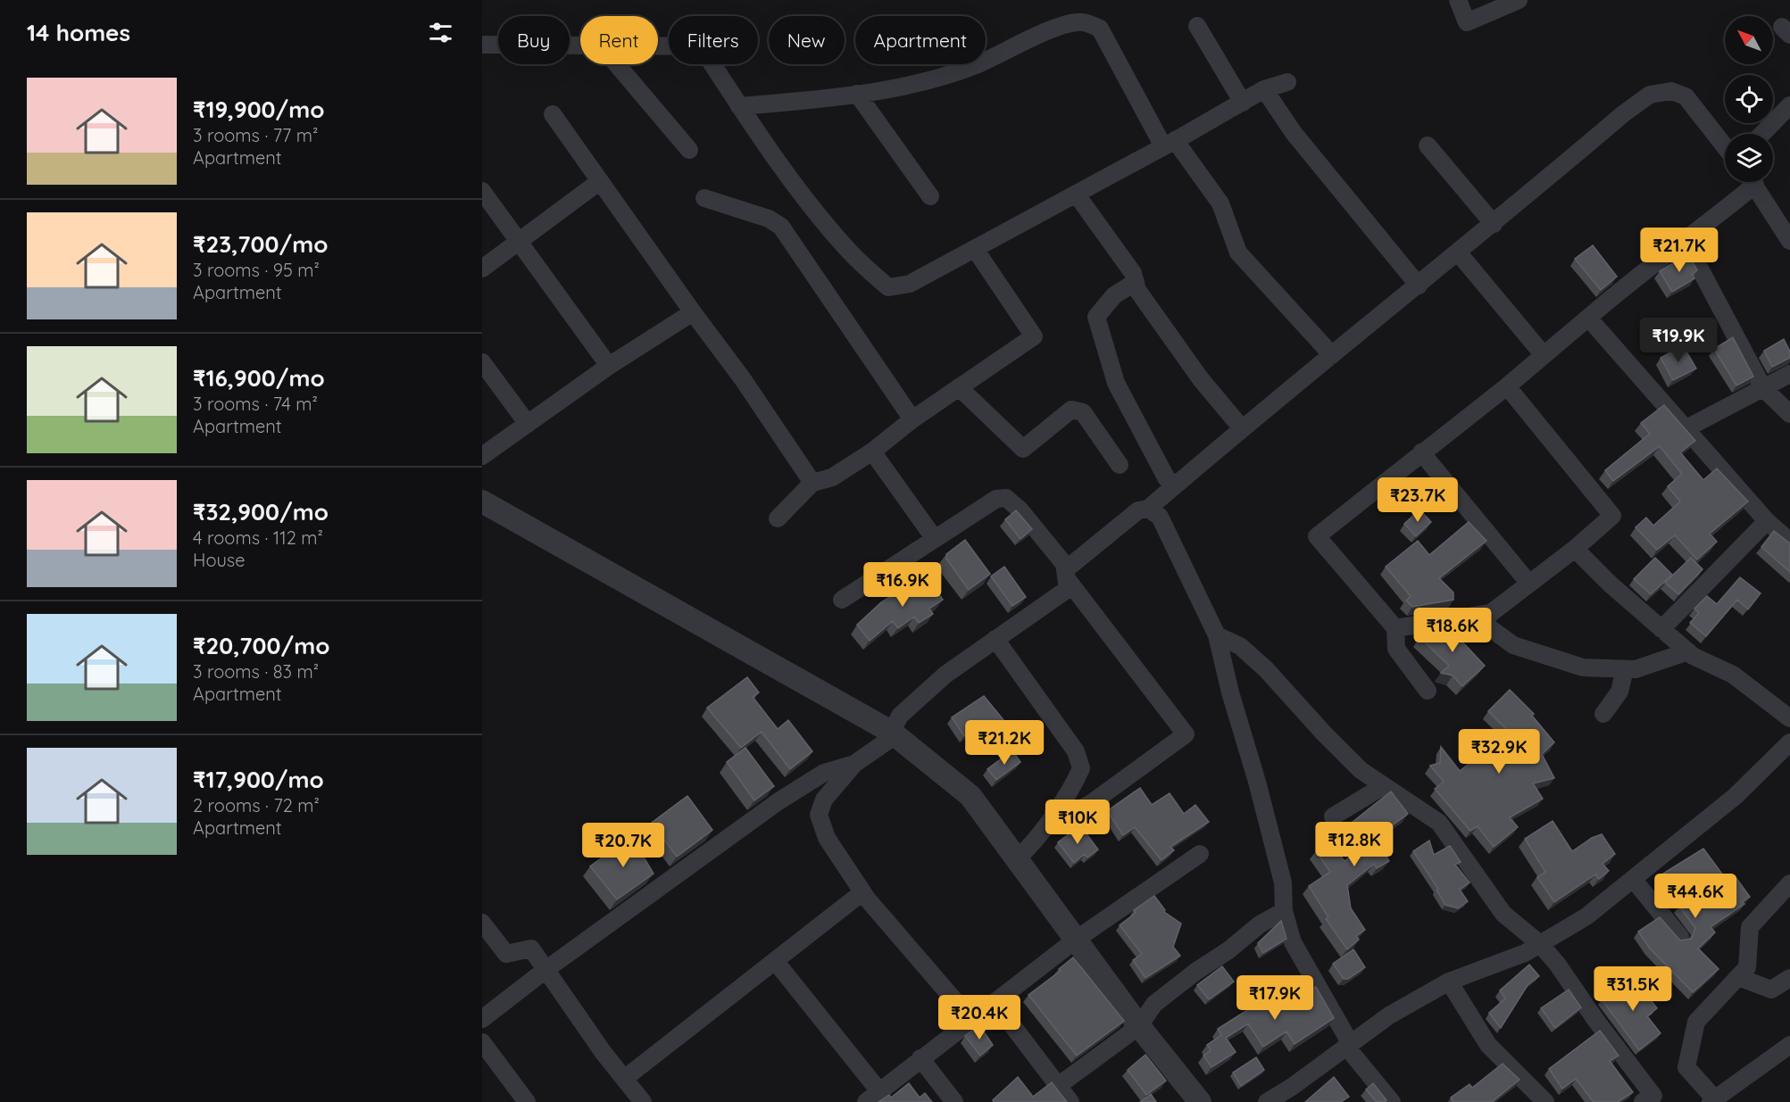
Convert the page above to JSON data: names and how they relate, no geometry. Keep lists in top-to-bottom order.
{
  "north": "top left",
  "page": {
    "heading": "14 homes",
    "chip": [
      "Buy",
      "Rent",
      "Filters",
      "New",
      "Apartment"
    ],
    "list": [
      {
        "name": "₹19,900/mo",
        "note": "3 rooms · 77 m² · Apartment"
      },
      {
        "name": "₹23,700/mo",
        "note": "3 rooms · 95 m² · Apartment"
      },
      {
        "name": "₹16,900/mo",
        "note": "3 rooms · 74 m² · Apartment"
      },
      {
        "name": "₹32,900/mo",
        "note": "4 rooms · 112 m² · House"
      },
      {
        "name": "₹20,700/mo",
        "note": "3 rooms · 83 m² · Apartment"
      },
      {
        "name": "₹17,900/mo",
        "note": "2 rooms · 72 m² · Apartment"
      }
    ],
    "price": [
      "₹21.7K",
      "₹19.9K",
      "₹23.7K",
      "₹16.9K",
      "₹18.6K",
      "₹21.2K",
      "₹32.9K",
      "₹10K",
      "₹12.8K",
      "₹20.7K",
      "₹44.6K",
      "₹31.5K",
      "₹17.9K",
      "₹20.4K"
    ]
  }
}
